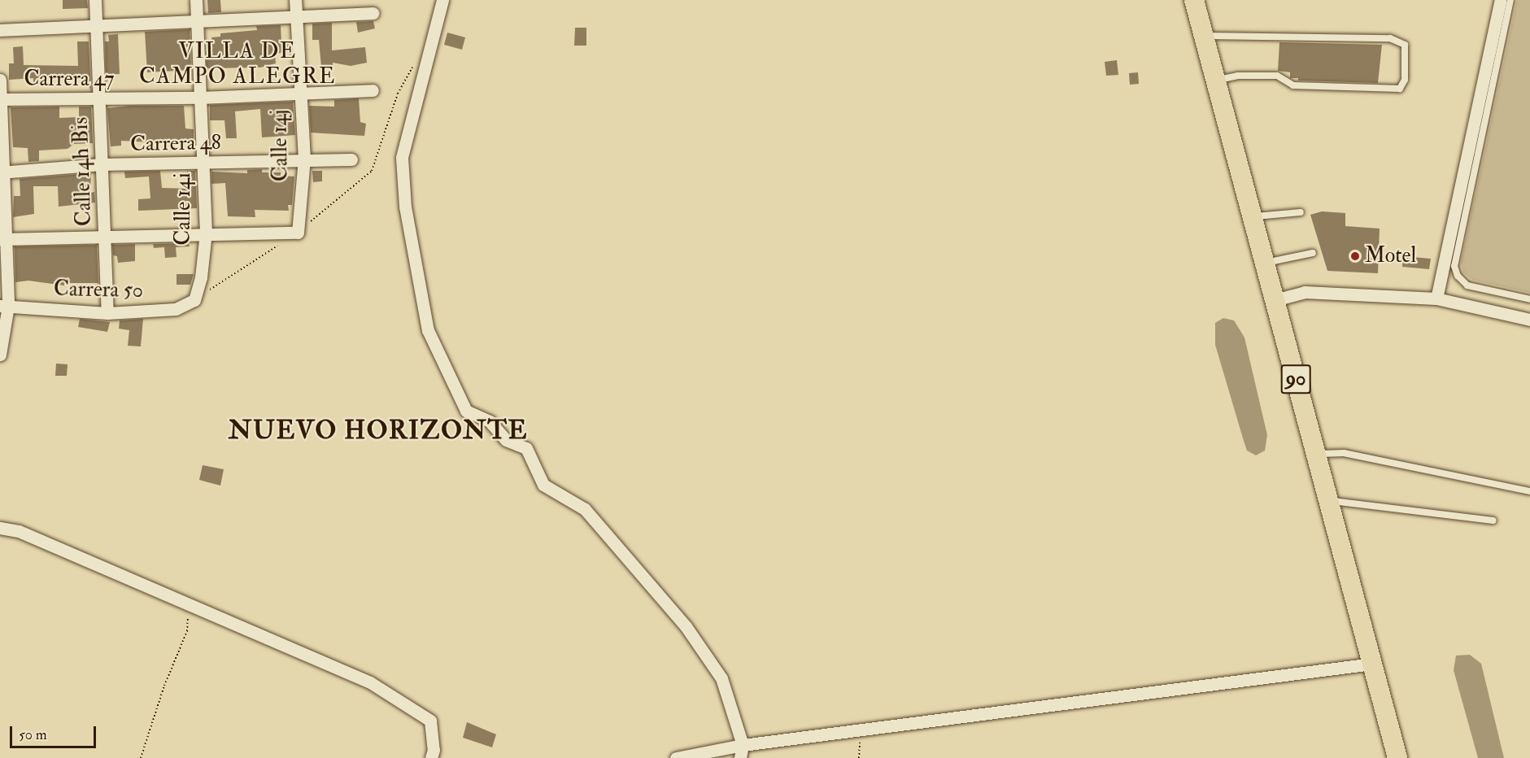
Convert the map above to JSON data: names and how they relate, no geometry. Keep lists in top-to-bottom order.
{
  "streets": {
    "highway": ["90"],
    "street": [
      "Carrera 47",
      "Carrera 48",
      "Calle 14j",
      "Calle 14h Bis",
      "Calle 14i",
      "Carrera 50"
    ]
  },
  "crossings": [
    ["Carrera 47", "Calle 14j"],
    ["Carrera 47", "Calle 14h Bis"],
    ["Carrera 47", "Calle 14i"],
    ["Carrera 48", "Calle 14j"],
    ["Carrera 48", "Calle 14h Bis"],
    ["Carrera 48", "Calle 14i"],
    ["Calle 14h Bis", "Carrera 50"],
    ["Calle 14i", "Carrera 50"]
  ],
  "districts": ["VILLA DE CAMPO ALEGRE", "NUEVO HORIZONTE"],
  "places": ["Motel"],
  "scale_bar": "50 m"
}
